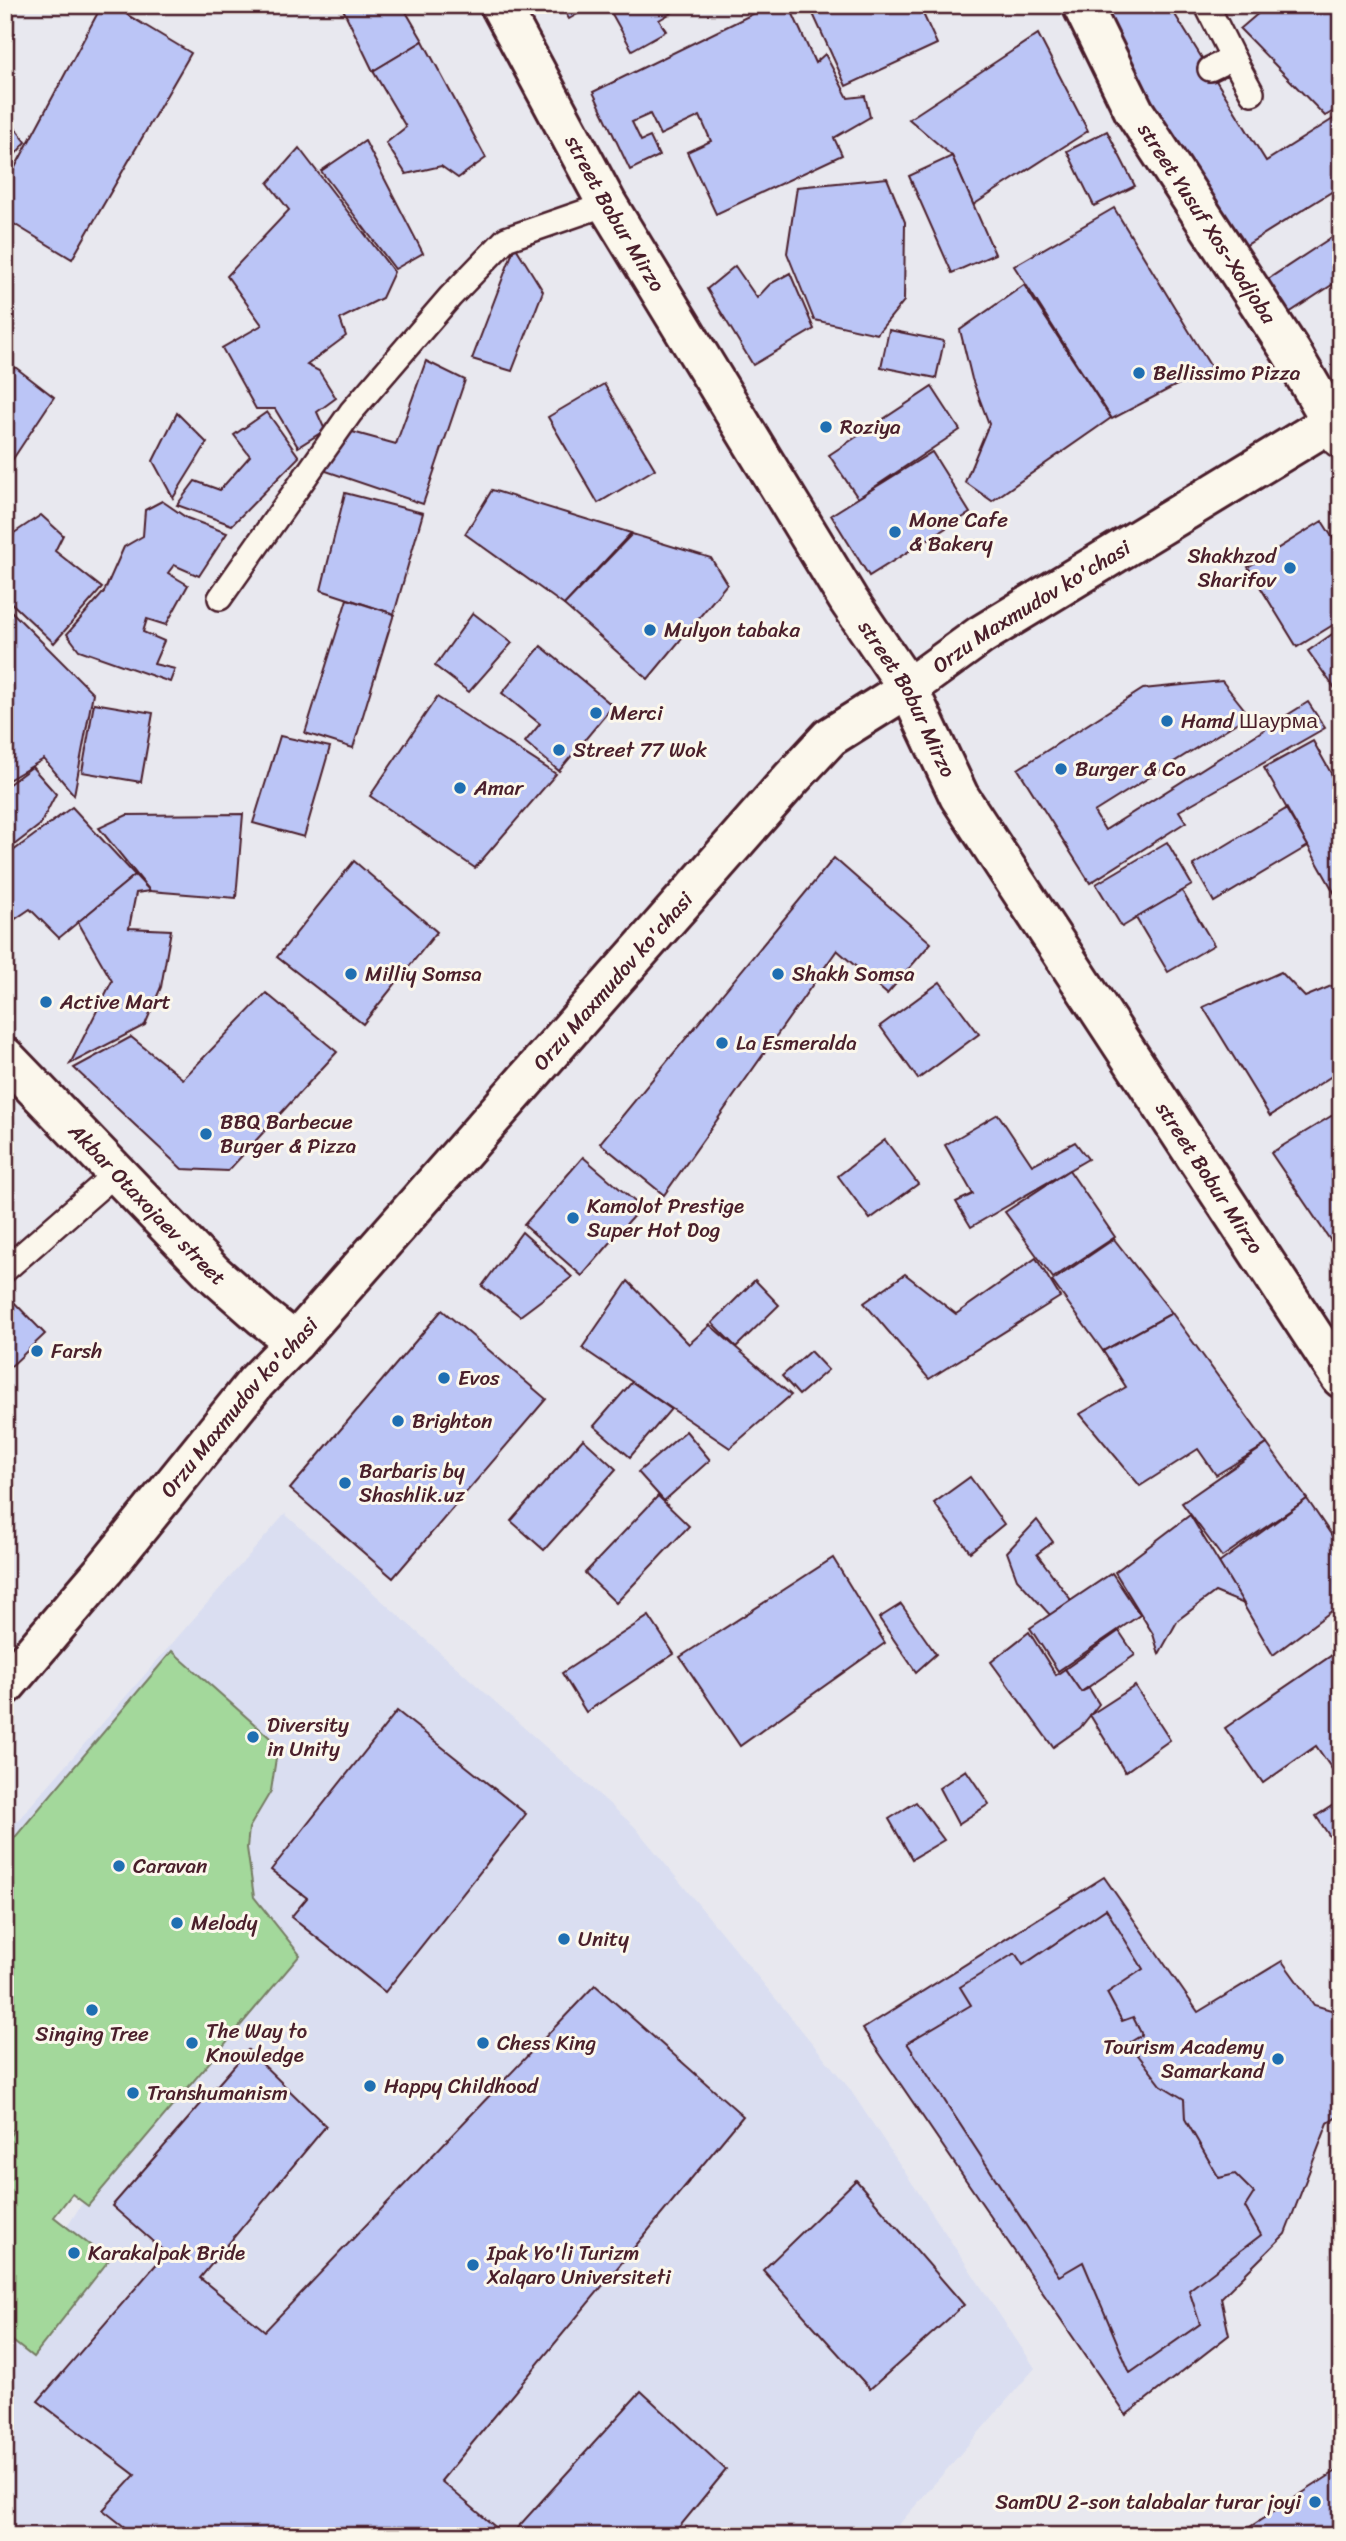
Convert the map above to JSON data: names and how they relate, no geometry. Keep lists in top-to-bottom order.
{
  "streets": {
    "main road": [
      "street Bobur Mirzo",
      "street Yusuf Xos-Xodjoba",
      "Orzu Maxmudov ko'chasi",
      "Akbar Otaxojaev street"
    ]
  },
  "crossings": [
    ["street Bobur Mirzo", "Orzu Maxmudov ko'chasi"],
    ["street Yusuf Xos-Xodjoba", "Orzu Maxmudov ko'chasi"],
    ["Orzu Maxmudov ko'chasi", "Akbar Otaxojaev street"]
  ],
  "places": [
    "Bellissimo Pizza",
    "Roziya",
    "Mone Cafe & Bakery",
    "Shakhzod Sharifov",
    "Mulyon tabaka",
    "Merci",
    "Hamd Шаурма",
    "Street 77 Wok",
    "Burger & Co",
    "Amar",
    "Milliy Somsa",
    "Shakh Somsa",
    "Active Mart",
    "La Esmeralda",
    "BBQ Barbecue Burger & Pizza",
    "Kamolot Prestige Super Hot Dog",
    "Farsh",
    "Evos",
    "Brighton",
    "Barbaris by Shashlik.uz",
    "Diversity in Unity",
    "Caravan",
    "Melody",
    "Unity",
    "Singing Tree",
    "The Way to Knowledge",
    "Chess King",
    "Tourism Academy Samarkand",
    "Happy Childhood",
    "Transhumanism",
    "Karakalpak Bride",
    "Ipak Yo'li Turizm Xalqaro Universiteti",
    "SamDU 2-son talabalar turar joyi"
  ]
}
